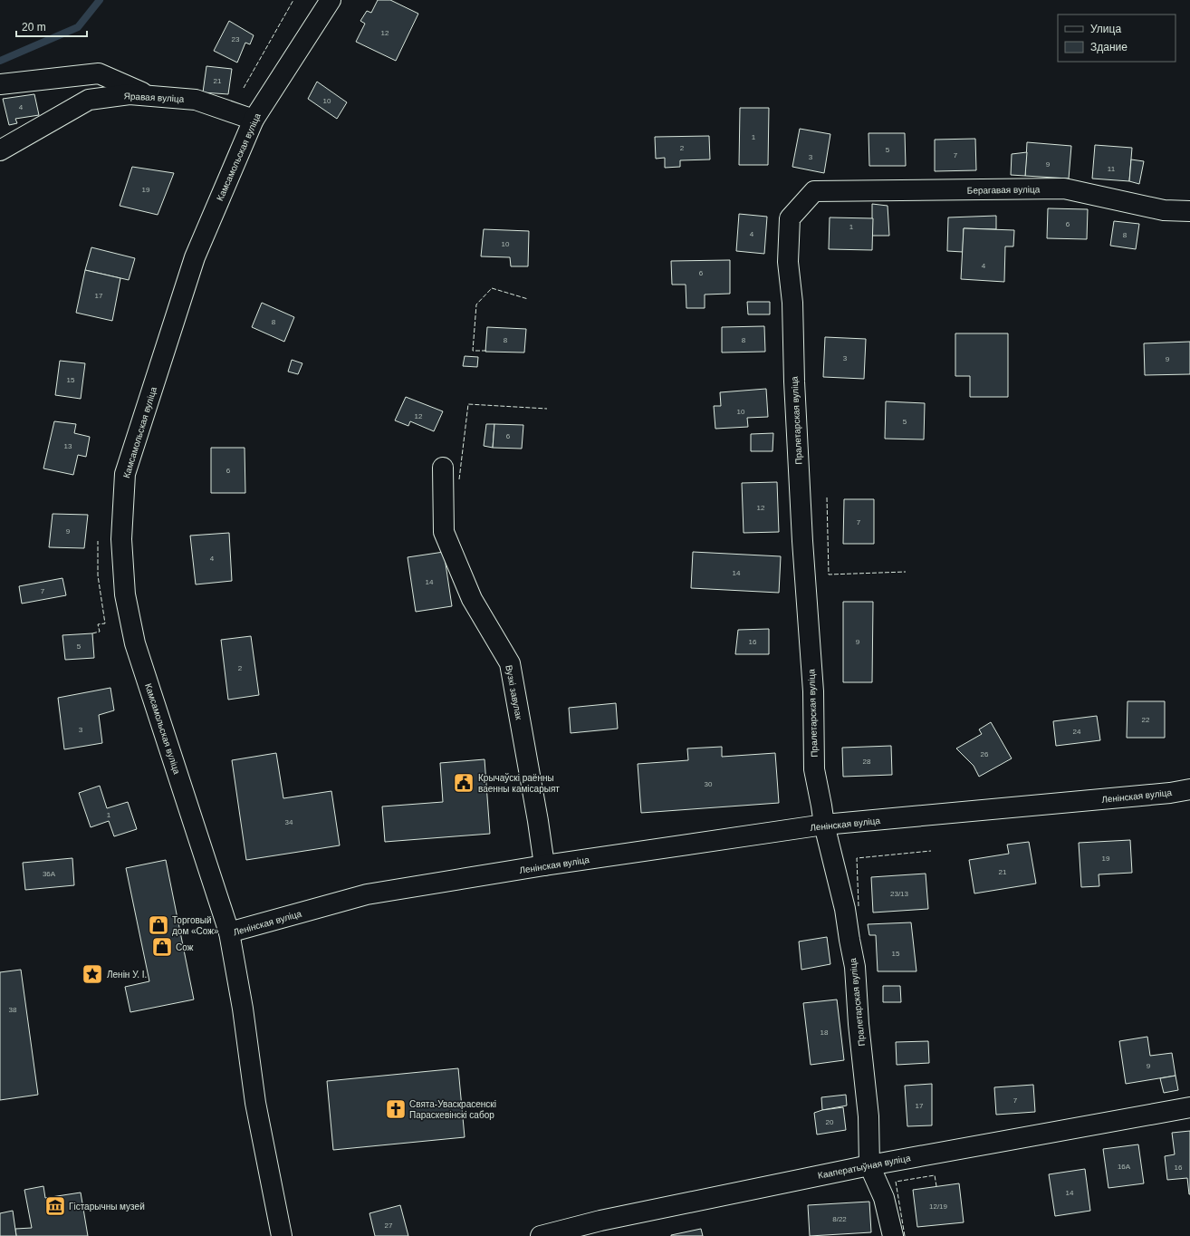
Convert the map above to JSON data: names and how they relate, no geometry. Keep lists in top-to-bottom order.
{
  "streets": {
    "street": [
      "Яравая вуліца",
      "Камсамольская вуліца",
      "Берагавая вуліца",
      "Пралетарская вуліца",
      "Вузкі завулак",
      "Ленінская вуліца",
      "Кааператыўная вуліца"
    ]
  },
  "crossings": [
    ["Яравая вуліца", "Камсамольская вуліца"],
    ["Камсамольская вуліца", "Ленінская вуліца"],
    ["Берагавая вуліца", "Пралетарская вуліца"],
    ["Пралетарская вуліца", "Ленінская вуліца"],
    ["Пралетарская вуліца", "Кааператыўная вуліца"],
    ["Вузкі завулак", "Ленінская вуліца"]
  ],
  "places": {
    "public building": ["Крычаўскі раённы ваенны камісарыят"],
    "shop": ["Торговый дом «Сож»", "Сож"],
    "place": ["Ленін У. І."],
    "church": ["Свята-Уваскрасенскі Параскевінскі сабор"],
    "museum": ["Гістарычны музей"]
  },
  "house_numbers": [
    "12",
    "23",
    "21",
    "10",
    "4",
    "1",
    "2",
    "5",
    "7",
    "3",
    "9",
    "11",
    "19",
    "6",
    "1",
    "4",
    "8",
    "10",
    "4",
    "6",
    "17",
    "8",
    "8",
    "8",
    "3",
    "9",
    "15",
    "10",
    "12",
    "5",
    "6",
    "13",
    "6",
    "12",
    "7",
    "9",
    "4",
    "14",
    "14",
    "7",
    "16",
    "9",
    "5",
    "2",
    "22",
    "3",
    "24",
    "26",
    "28",
    "30",
    "1",
    "34",
    "19",
    "21",
    "36А",
    "23/13",
    "15",
    "38",
    "18",
    "9",
    "7",
    "17",
    "20",
    "16А",
    "16",
    "14",
    "12/19",
    "8/22",
    "27"
  ],
  "legend": ["Улица", "Здание"],
  "scale_bar": "20 m"
}
